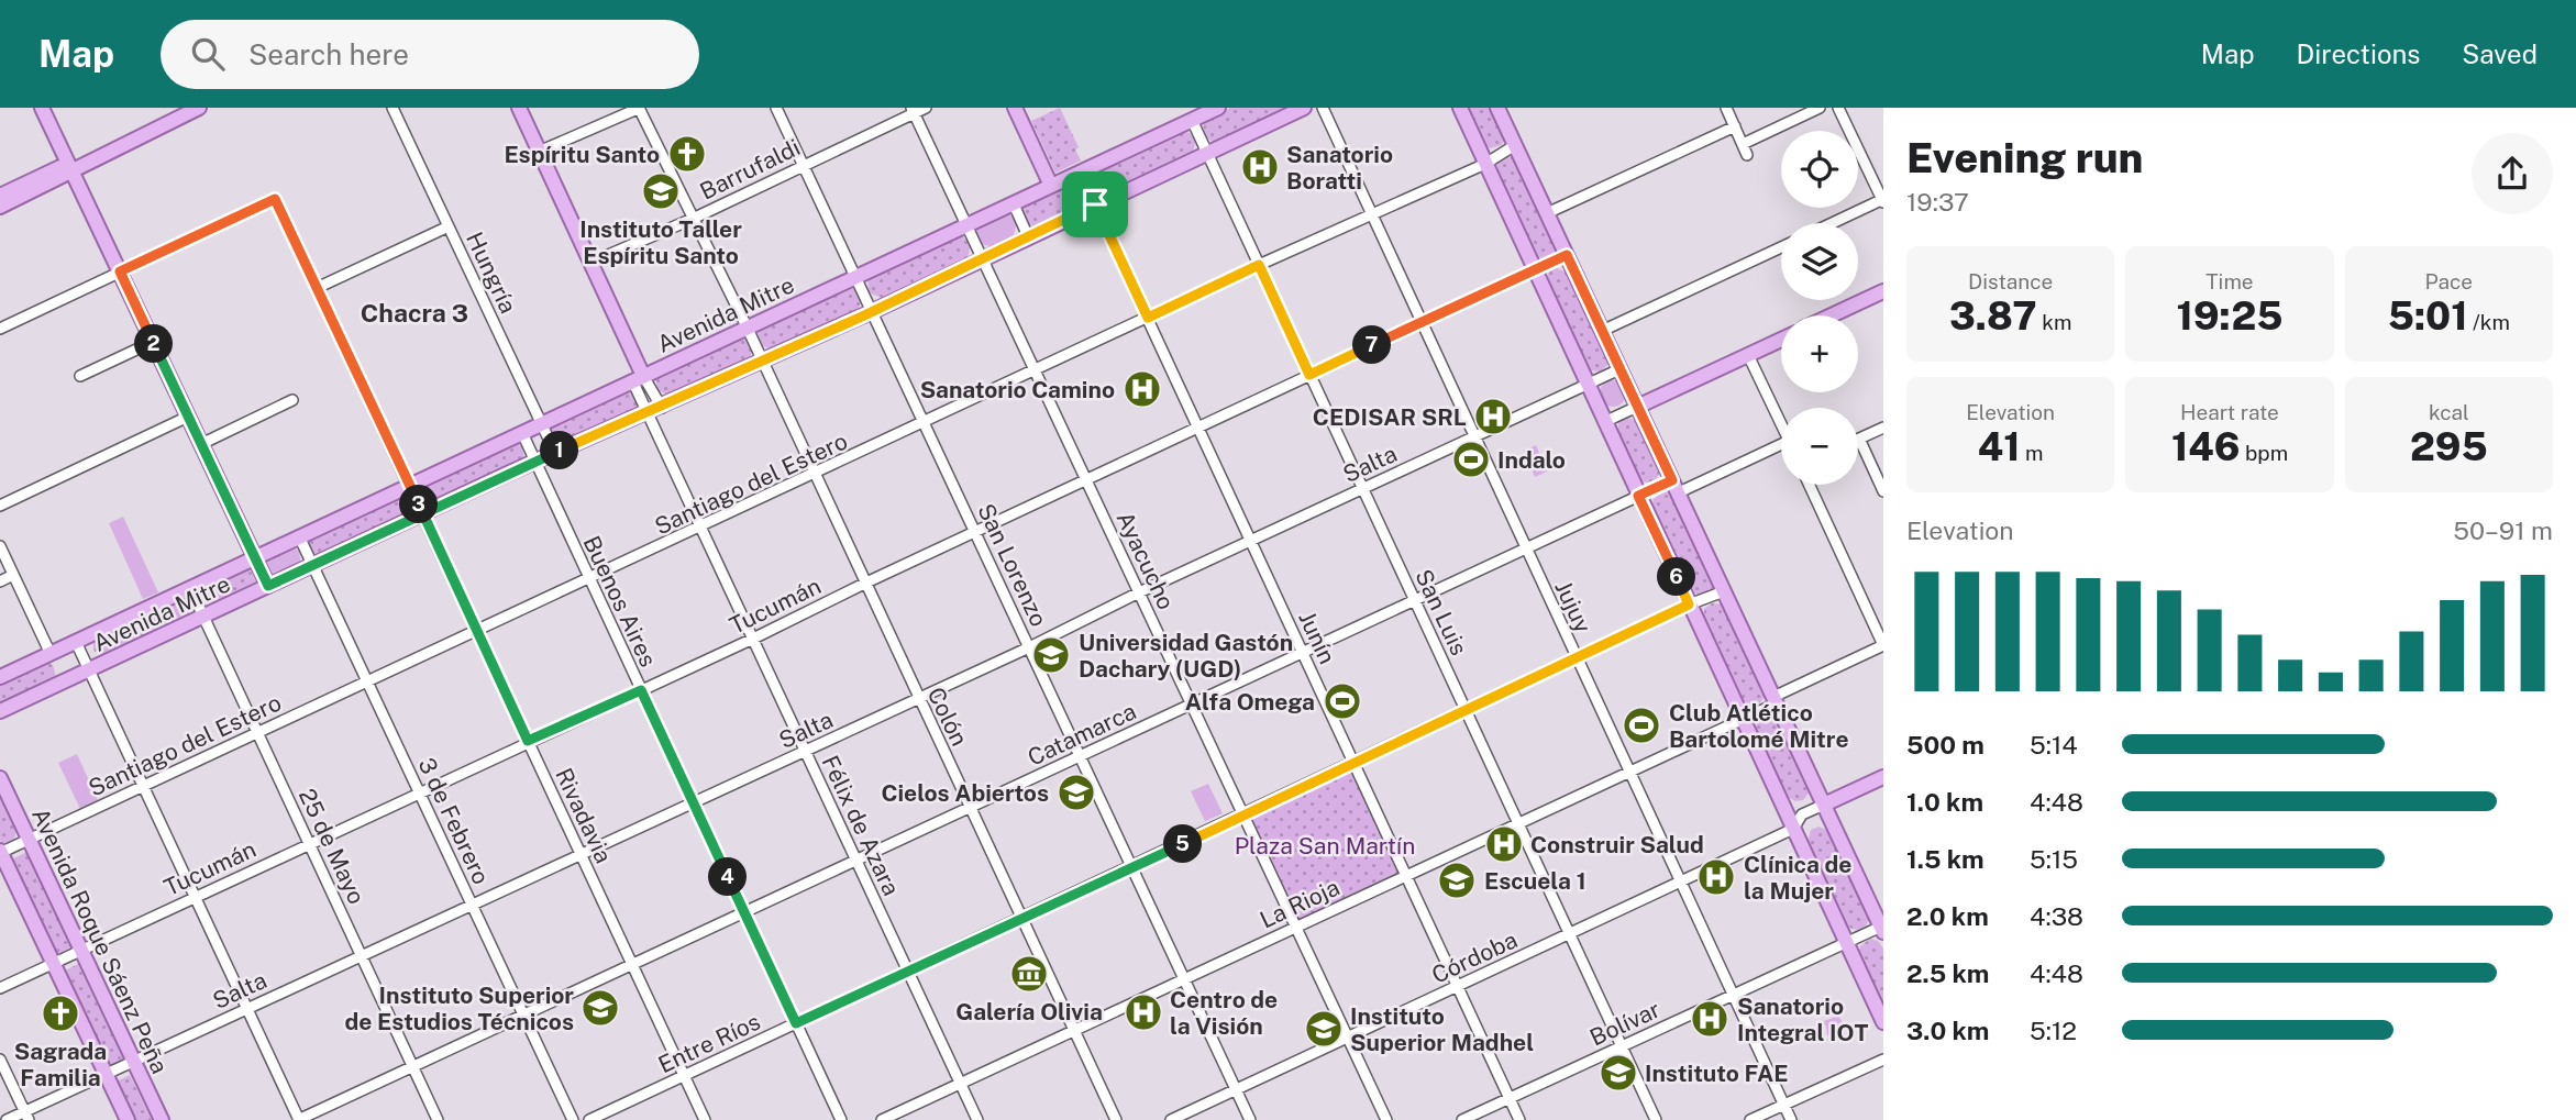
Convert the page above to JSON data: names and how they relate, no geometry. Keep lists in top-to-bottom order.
{
  "streets": {
    "main road": ["Avenida Mitre", "Avenida Roque Sáenz Peña"],
    "street": [
      "Barrufaldi",
      "Hungría",
      "Salta",
      "Santiago del Estero",
      "Ayacucho",
      "San Lorenzo",
      "Buenos Aires",
      "Tucumán",
      "Jujuy",
      "San Luis",
      "Junín",
      "Colón",
      "Catamarca",
      "Rivadavia",
      "3 de Febrero",
      "Félix de Azara",
      "25 de Mayo",
      "La Rioja",
      "Córdoba",
      "Bolívar",
      "Entre Ríos"
    ]
  },
  "crossings": [
    ["Barrufaldi", "Ayacucho"],
    ["Barrufaldi", "San Lorenzo"],
    ["Barrufaldi", "Colón"],
    ["Hungría", "Avenida Mitre"],
    ["Avenida Mitre", "Ayacucho"],
    ["Avenida Mitre", "San Lorenzo"],
    ["Avenida Mitre", "Buenos Aires"],
    ["Avenida Mitre", "San Luis"],
    ["Avenida Mitre", "Junín"],
    ["Avenida Mitre", "Colón"],
    ["Avenida Mitre", "Rivadavia"],
    ["Avenida Mitre", "3 de Febrero"],
    ["Avenida Mitre", "Félix de Azara"],
    ["Avenida Mitre", "25 de Mayo"],
    ["Salta", "Ayacucho"],
    ["Salta", "San Lorenzo"],
    ["Salta", "Buenos Aires"],
    ["Salta", "Jujuy"],
    ["Salta", "San Luis"],
    ["Salta", "Junín"],
    ["Salta", "Colón"],
    ["Salta", "Rivadavia"],
    ["Salta", "3 de Febrero"],
    ["Salta", "Félix de Azara"],
    ["Salta", "25 de Mayo"],
    ["Salta", "Avenida Roque Sáenz Peña"],
    ["Santiago del Estero", "Ayacucho"],
    ["Santiago del Estero", "San Lorenzo"],
    ["Santiago del Estero", "Buenos Aires"],
    ["Santiago del Estero", "Jujuy"],
    ["Santiago del Estero", "San Luis"],
    ["Santiago del Estero", "Junín"],
    ["Santiago del Estero", "Colón"],
    ["Santiago del Estero", "Rivadavia"],
    ["Santiago del Estero", "3 de Febrero"],
    ["Santiago del Estero", "Félix de Azara"],
    ["Santiago del Estero", "25 de Mayo"],
    ["Santiago del Estero", "Avenida Roque Sáenz Peña"],
    ["Ayacucho", "Tucumán"],
    ["Ayacucho", "Catamarca"],
    ["Ayacucho", "La Rioja"],
    ["Ayacucho", "Córdoba"],
    ["Ayacucho", "Entre Ríos"],
    ["San Lorenzo", "Tucumán"],
    ["San Lorenzo", "Catamarca"],
    ["San Lorenzo", "La Rioja"],
    ["San Lorenzo", "Córdoba"],
    ["San Lorenzo", "Entre Ríos"],
    ["Buenos Aires", "Tucumán"],
    ["Buenos Aires", "Catamarca"],
    ["Buenos Aires", "Entre Ríos"],
    ["Tucumán", "Jujuy"],
    ["Tucumán", "San Luis"],
    ["Tucumán", "Junín"],
    ["Tucumán", "Colón"],
    ["Tucumán", "Rivadavia"],
    ["Tucumán", "3 de Febrero"],
    ["Tucumán", "Félix de Azara"],
    ["Tucumán", "25 de Mayo"],
    ["Tucumán", "Avenida Roque Sáenz Peña"],
    ["Jujuy", "Catamarca"],
    ["Jujuy", "La Rioja"],
    ["Jujuy", "Córdoba"],
    ["Jujuy", "Bolívar"],
    ["Jujuy", "Entre Ríos"],
    ["San Luis", "Catamarca"],
    ["San Luis", "La Rioja"],
    ["San Luis", "Córdoba"],
    ["San Luis", "Bolívar"],
    ["San Luis", "Entre Ríos"],
    ["Junín", "Catamarca"],
    ["Junín", "La Rioja"],
    ["Junín", "Córdoba"],
    ["Junín", "Bolívar"],
    ["Junín", "Entre Ríos"],
    ["Colón", "Catamarca"],
    ["Colón", "La Rioja"],
    ["Colón", "Entre Ríos"],
    ["Catamarca", "Rivadavia"],
    ["Catamarca", "3 de Febrero"],
    ["Catamarca", "Félix de Azara"],
    ["Catamarca", "25 de Mayo"],
    ["Rivadavia", "Entre Ríos"],
    ["Félix de Azara", "La Rioja"],
    ["Félix de Azara", "Entre Ríos"]
  ],
  "districts": ["Chacra 3"],
  "parks": ["Plaza San Martín"],
  "places": {
    "church": ["Espíritu Santo", "Sagrada Familia"],
    "hospital": [
      "Sanatorio Boratti",
      "Sanatorio Camino",
      "CEDISAR SRL",
      "Construir Salud",
      "Clínica de la Mujer",
      "Centro de la Visión",
      "Sanatorio Integral IOT"
    ],
    "school or university": [
      "Instituto Taller Espíritu Santo",
      "Universidad Gastón Dachary (UGD)",
      "Cielos Abiertos",
      "Escuela 1",
      "Instituto Superior de Estudios Técnicos",
      "Instituto Superior Madhel",
      "Instituto FAE"
    ],
    "sports": ["Indalo", "Alfa Omega", "Club Atlético Bartolomé Mitre"],
    "museum": ["Galería Olivia"]
  },
  "page": {
    "header": "Map",
    "search": "Search here",
    "nav": ["Map", "Directions", "Saved"],
    "heading": ["Evening run", "19:37"],
    "map_buttons": ["+", "−"],
    "stats": [
      ["Distance", "3.87 km"],
      ["Time", "19:25"],
      ["Pace", "5:01 /km"],
      ["Elevation", "41 m"],
      ["Heart rate", "146 bpm"],
      ["kcal", "295"]
    ],
    "pins": [
      "2",
      "7",
      "1",
      "3",
      "6",
      "5",
      "4"
    ],
    "chart": ["Elevation", "50–91 m"],
    "list": [
      {
        "name": "500 m",
        "note": "5:14"
      },
      {
        "name": "1.0 km",
        "note": "4:48"
      },
      {
        "name": "1.5 km",
        "note": "5:15"
      },
      {
        "name": "2.0 km",
        "note": "4:38"
      },
      {
        "name": "2.5 km",
        "note": "4:48"
      },
      {
        "name": "3.0 km",
        "note": "5:12"
      }
    ]
  }
}
